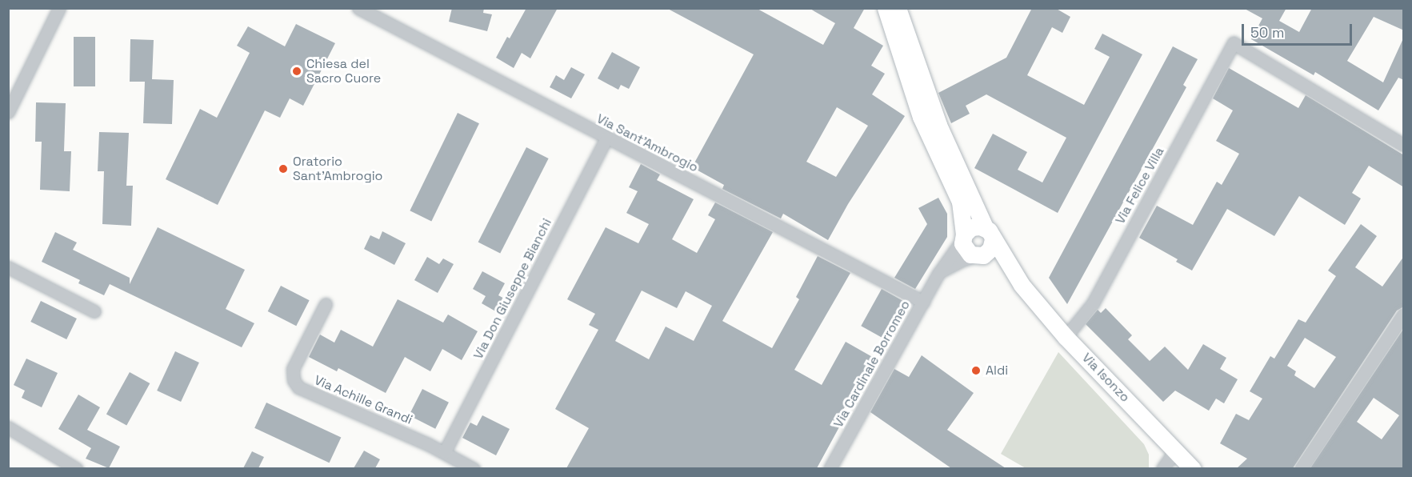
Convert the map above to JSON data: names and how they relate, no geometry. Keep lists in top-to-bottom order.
{
  "streets": {
    "street": [
      "Via Sant'Ambrogio",
      "Via Felice Villa",
      "Via Don Giuseppe Bianchi",
      "Via Cardinale Borromeo",
      "Via Isonzo",
      "Via Achille Grandi"
    ]
  },
  "crossings": [
    ["Via Sant'Ambrogio", "Via Don Giuseppe Bianchi"],
    ["Via Sant'Ambrogio", "Via Cardinale Borromeo"],
    ["Via Felice Villa", "Via Isonzo"],
    ["Via Don Giuseppe Bianchi", "Via Achille Grandi"],
    ["Via Cardinale Borromeo", "Via Isonzo"]
  ],
  "places": ["Chiesa del Sacro Cuore", "Oratorio Sant'Ambrogio", "Aldi"],
  "scale_bar": "50 m"
}
